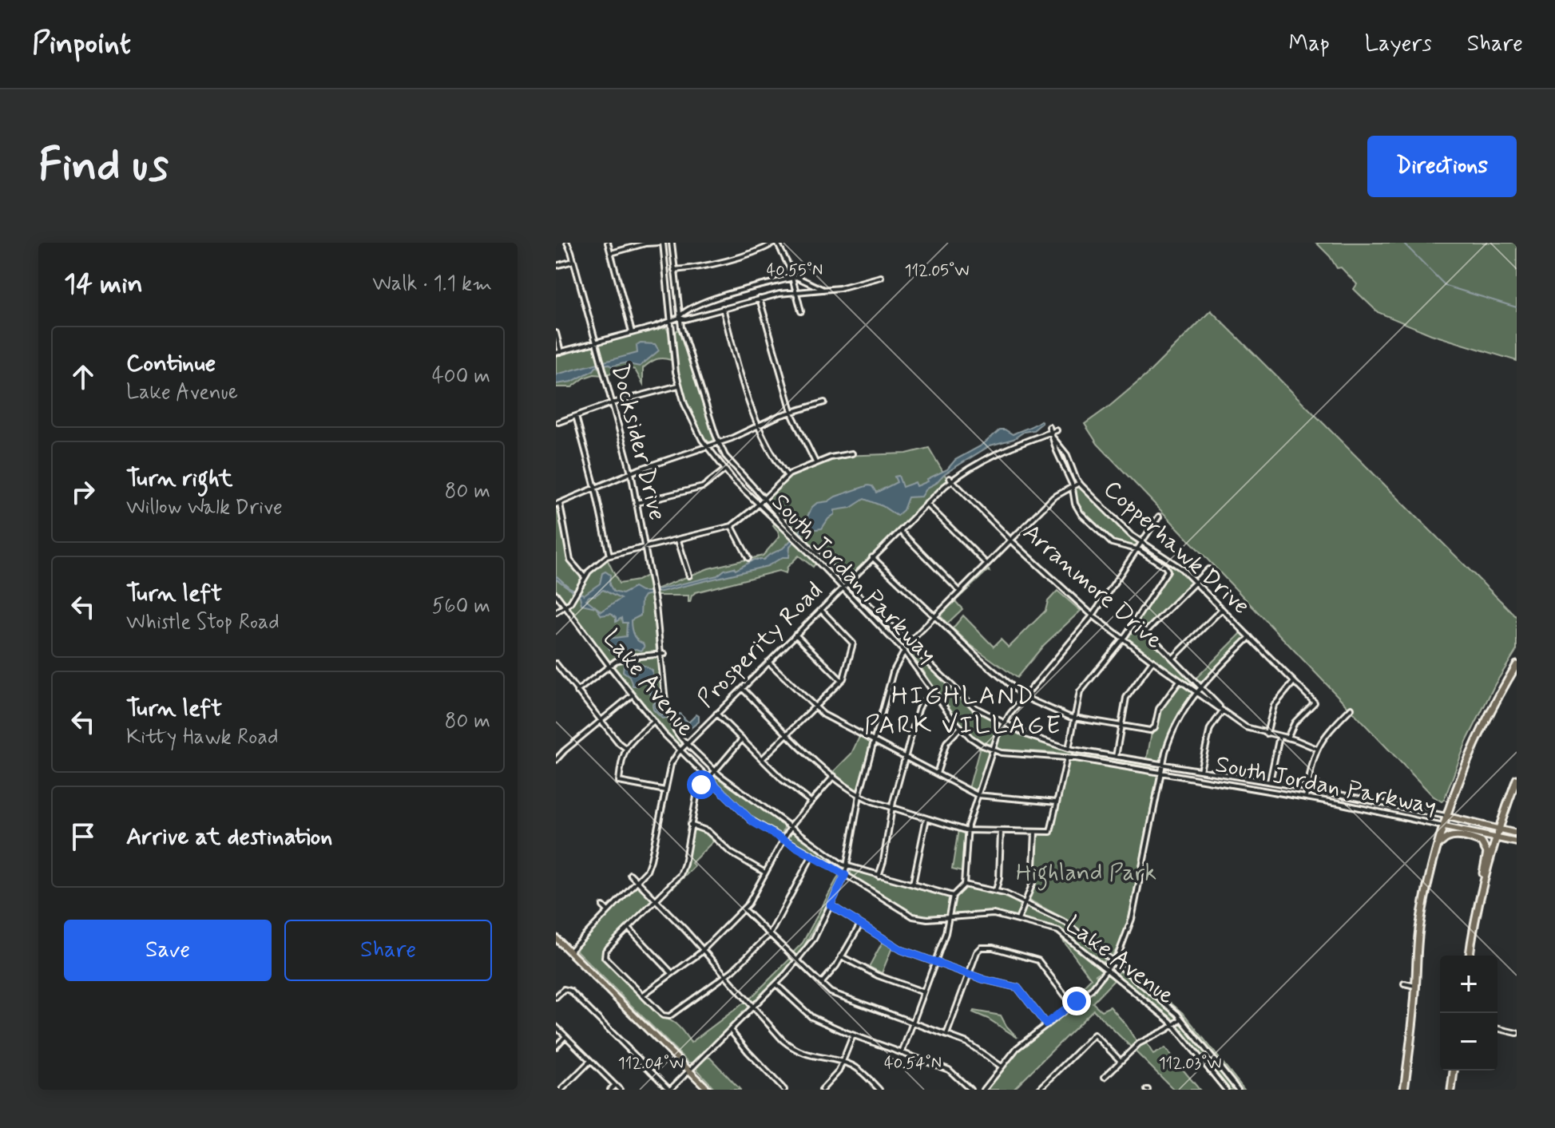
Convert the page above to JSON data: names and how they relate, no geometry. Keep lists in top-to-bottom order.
{
  "streets": {
    "main road": ["South Jordan Parkway"],
    "street": [
      "Docksider Drive",
      "Copperhawk Drive",
      "Arranmore Drive",
      "Prosperity Road",
      "Lake Avenue"
    ]
  },
  "crossings": [
    ["Docksider Drive", "Lake Avenue"],
    ["Copperhawk Drive", "Arranmore Drive"],
    ["Copperhawk Drive", "Prosperity Road"],
    ["South Jordan Parkway", "Prosperity Road"],
    ["Arranmore Drive", "Prosperity Road"],
    ["Prosperity Road", "Lake Avenue"]
  ],
  "districts": ["HIGHLAND PARK VILLAGE"],
  "parks": ["Highland Park"],
  "page": {
    "header": "Pinpoint",
    "nav": ["Map", "Layers", "Share"],
    "buttons": [
      "Directions",
      ["Save", "Share"]
    ],
    "title": "Find us",
    "heading": ["14 min", "Walk · 1.1 km"],
    "list": [
      ["Continue", "Lake Avenue", "400 m"],
      ["Turn right", "Willow Walk Drive", "80 m"],
      ["Turn left", "Whistle Stop Road", "560 m"],
      ["Turn left", "Kitty Hawk Road", "80 m"],
      "Arrive at destination"
    ],
    "map_buttons": ["+", "−"]
  },
  "coordinates": [
    "40.55°N",
    "112.05°W",
    "112.04°W",
    "112.03°W",
    "40.54°N"
  ]
}
